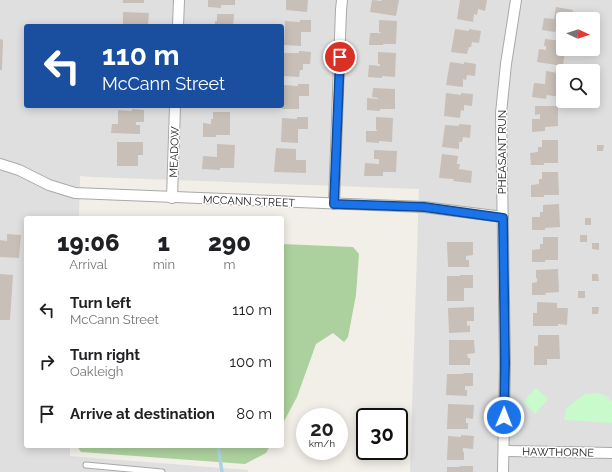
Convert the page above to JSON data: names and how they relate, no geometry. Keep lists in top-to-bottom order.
{
  "streets": {
    "street": [
      "MEADOW",
      "PHEASANT RUN",
      "MCCANN STREET",
      "HAWTHORNE"
    ]
  },
  "crossings": [
    ["MEADOW", "MCCANN STREET"],
    ["PHEASANT RUN", "MCCANN STREET"],
    ["PHEASANT RUN", "HAWTHORNE"]
  ],
  "north": "right",
  "page": {
    "turn": ["110 m", "McCann Street"],
    "eta": [
      "19:06",
      "Arrival",
      "1",
      "min",
      "290",
      "m"
    ],
    "list": [
      {
        "name": "Turn left",
        "note": "McCann Street",
        "value": "110 m"
      },
      {
        "name": "Turn right",
        "note": "Oakleigh",
        "value": "100 m"
      },
      {
        "name": "Arrive at destination",
        "value": "80 m"
      }
    ],
    "speed": "20 km/h",
    "limit": "30"
  }
}
